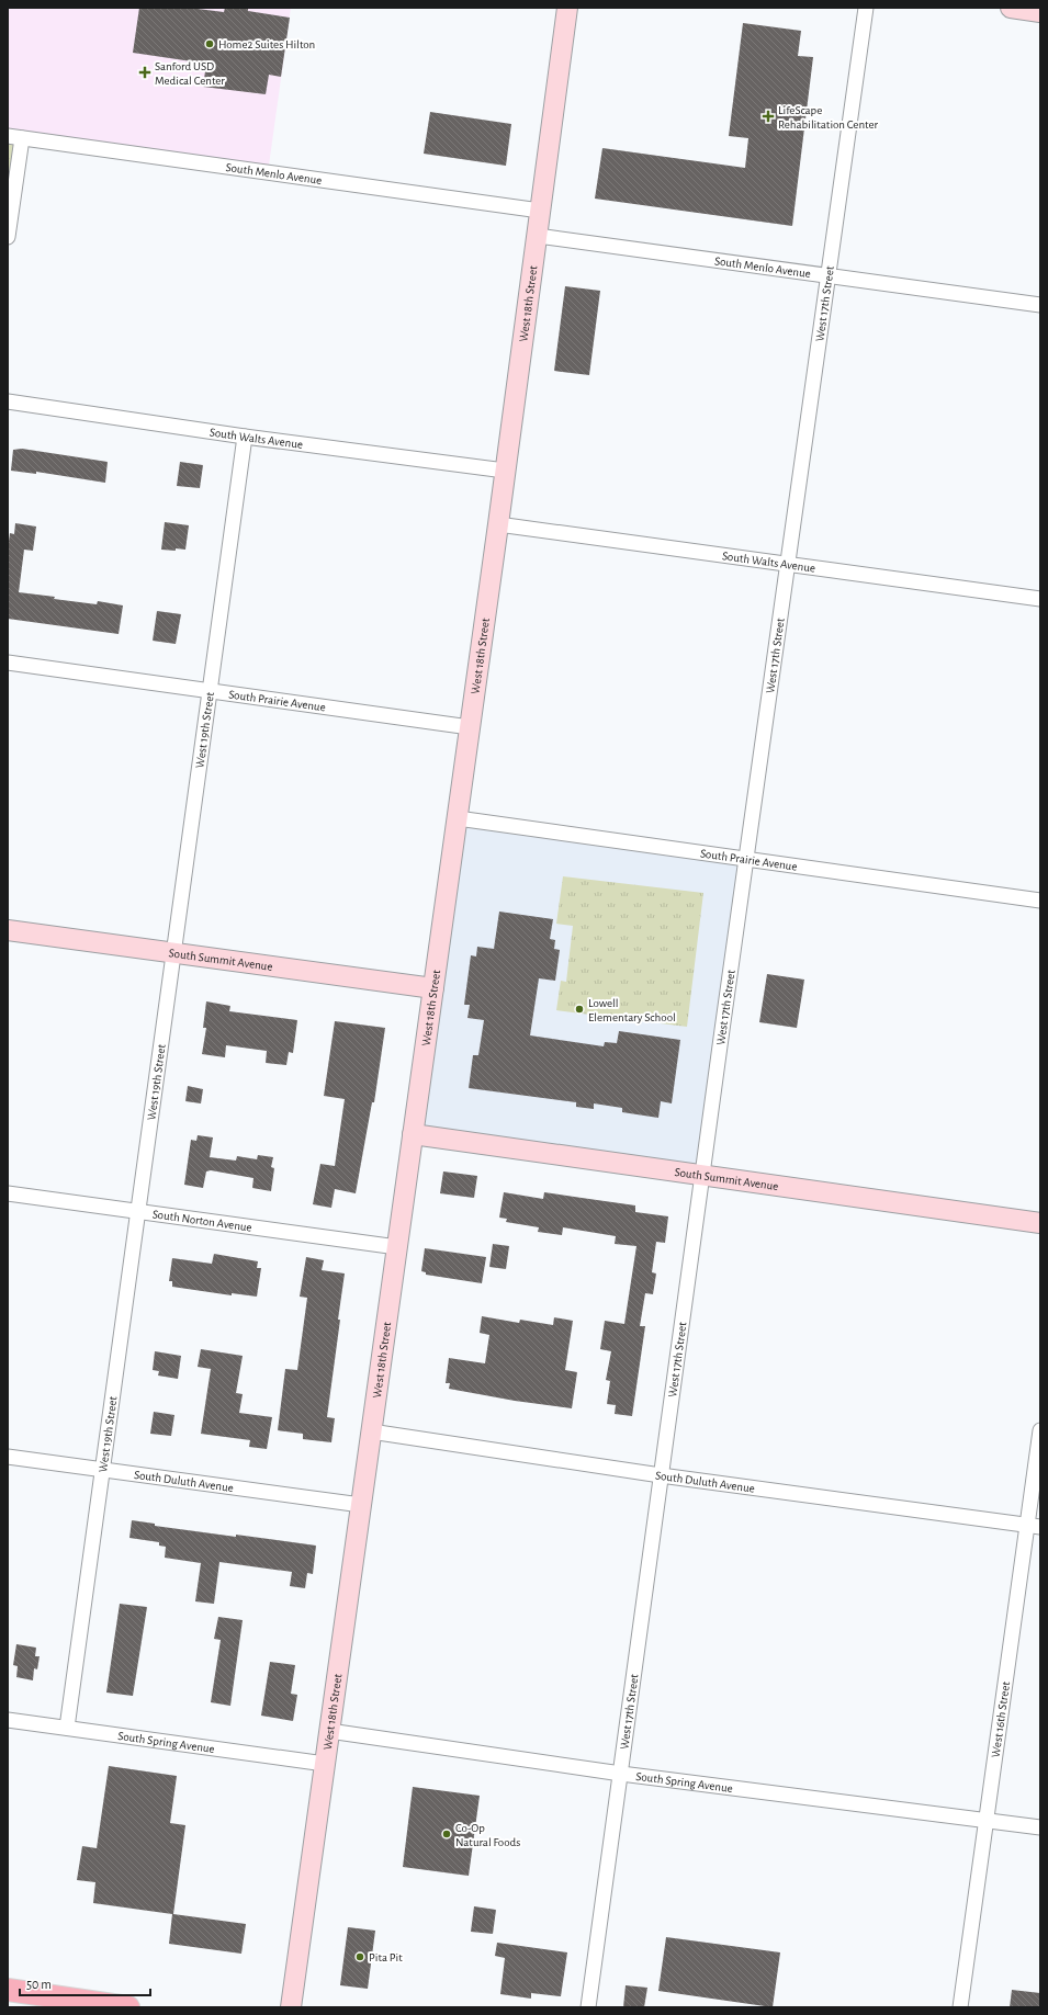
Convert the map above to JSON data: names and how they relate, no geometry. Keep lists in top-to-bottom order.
{
  "streets": {
    "street": [
      "South Menlo Avenue",
      "West 18th Street",
      "West 17th Street",
      "South Walts Avenue",
      "South Prairie Avenue",
      "West 19th Street",
      "South Summit Avenue",
      "South Norton Avenue",
      "South Duluth Avenue",
      "West 16th Street",
      "South Spring Avenue"
    ]
  },
  "crossings": [
    ["South Menlo Avenue", "West 18th Street"],
    ["South Menlo Avenue", "West 17th Street"],
    ["West 18th Street", "South Walts Avenue"],
    ["West 18th Street", "South Prairie Avenue"],
    ["West 18th Street", "South Summit Avenue"],
    ["West 18th Street", "South Norton Avenue"],
    ["West 18th Street", "South Duluth Avenue"],
    ["West 18th Street", "South Spring Avenue"],
    ["West 17th Street", "South Walts Avenue"],
    ["West 17th Street", "South Prairie Avenue"],
    ["West 17th Street", "South Summit Avenue"],
    ["West 17th Street", "South Duluth Avenue"],
    ["West 17th Street", "South Spring Avenue"],
    ["South Walts Avenue", "West 19th Street"],
    ["South Prairie Avenue", "West 19th Street"],
    ["West 19th Street", "South Summit Avenue"],
    ["West 19th Street", "South Norton Avenue"],
    ["West 19th Street", "South Duluth Avenue"],
    ["West 19th Street", "South Spring Avenue"],
    ["South Duluth Avenue", "West 16th Street"],
    ["West 16th Street", "South Spring Avenue"]
  ],
  "places": {
    "other": [
      "Home2 Suites Hilton",
      "Lowell Elementary School",
      "Co-Op Natural Foods",
      "Pita Pit"
    ],
    "health": ["Sanford USD Medical Center", "LifeScape Rehabilitation Center"]
  },
  "scale_bar": "50 m"
}
